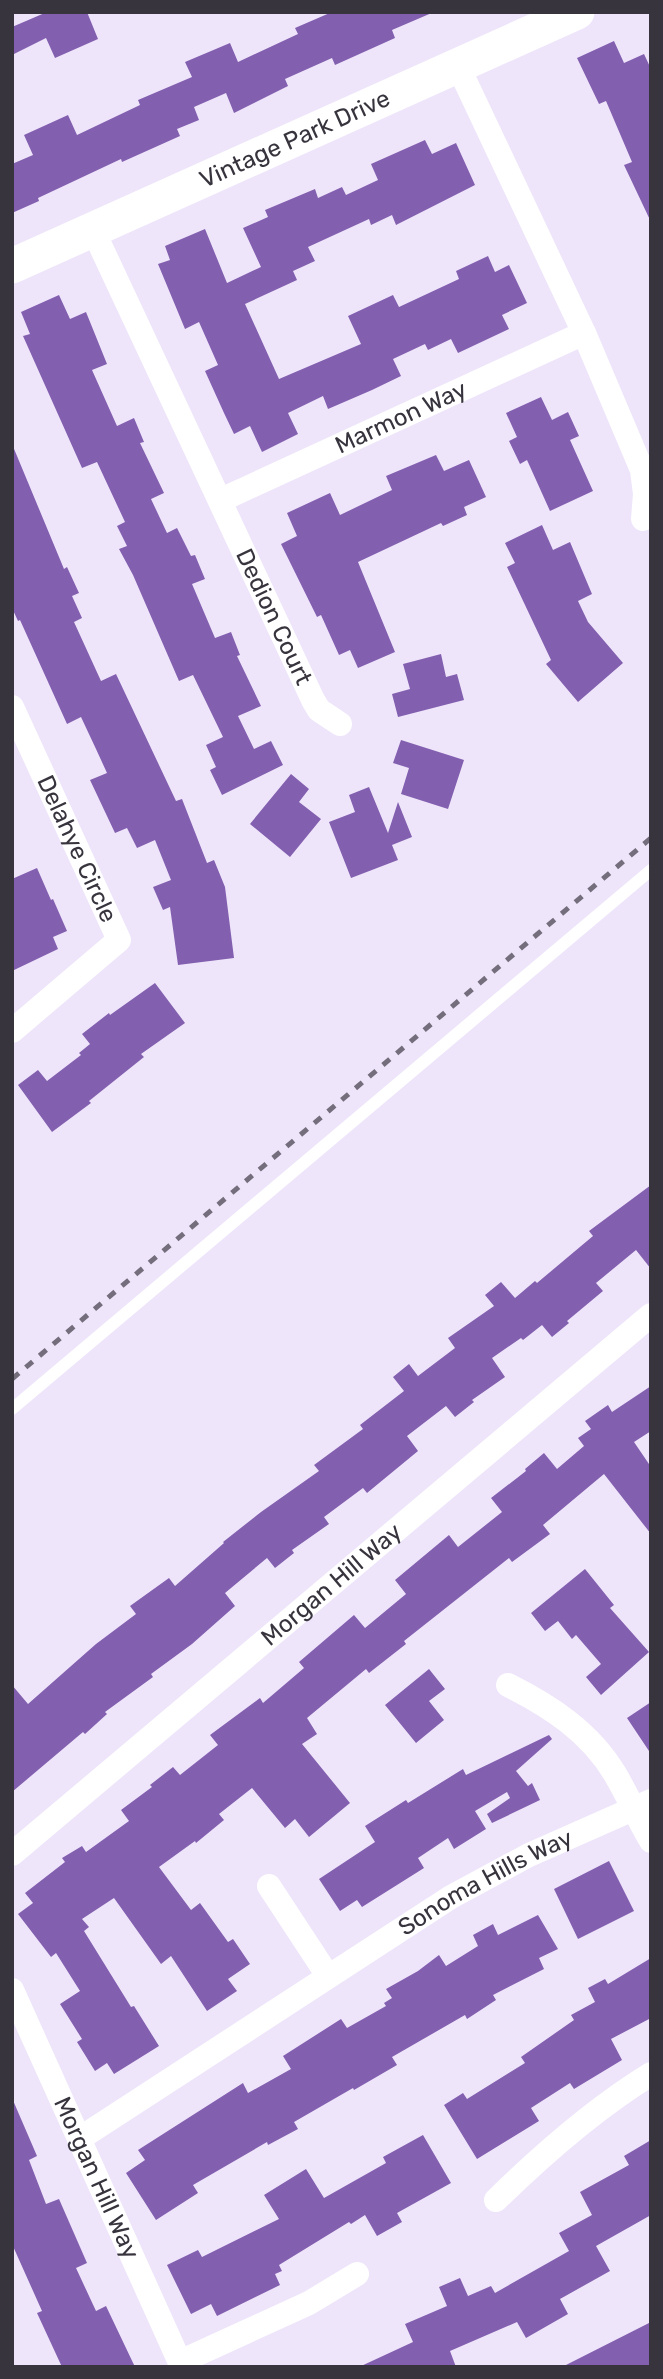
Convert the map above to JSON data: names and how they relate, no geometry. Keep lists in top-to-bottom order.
{
  "streets": {
    "street": [
      "Vintage Park Drive",
      "Marmon Way",
      "Dedion Court",
      "Delahye Circle",
      "Morgan Hill Way",
      "Sonoma Hills Way"
    ]
  },
  "crossings": [
    ["Marmon Way", "Dedion Court"],
    ["Morgan Hill Way", "Sonoma Hills Way"]
  ]
}
